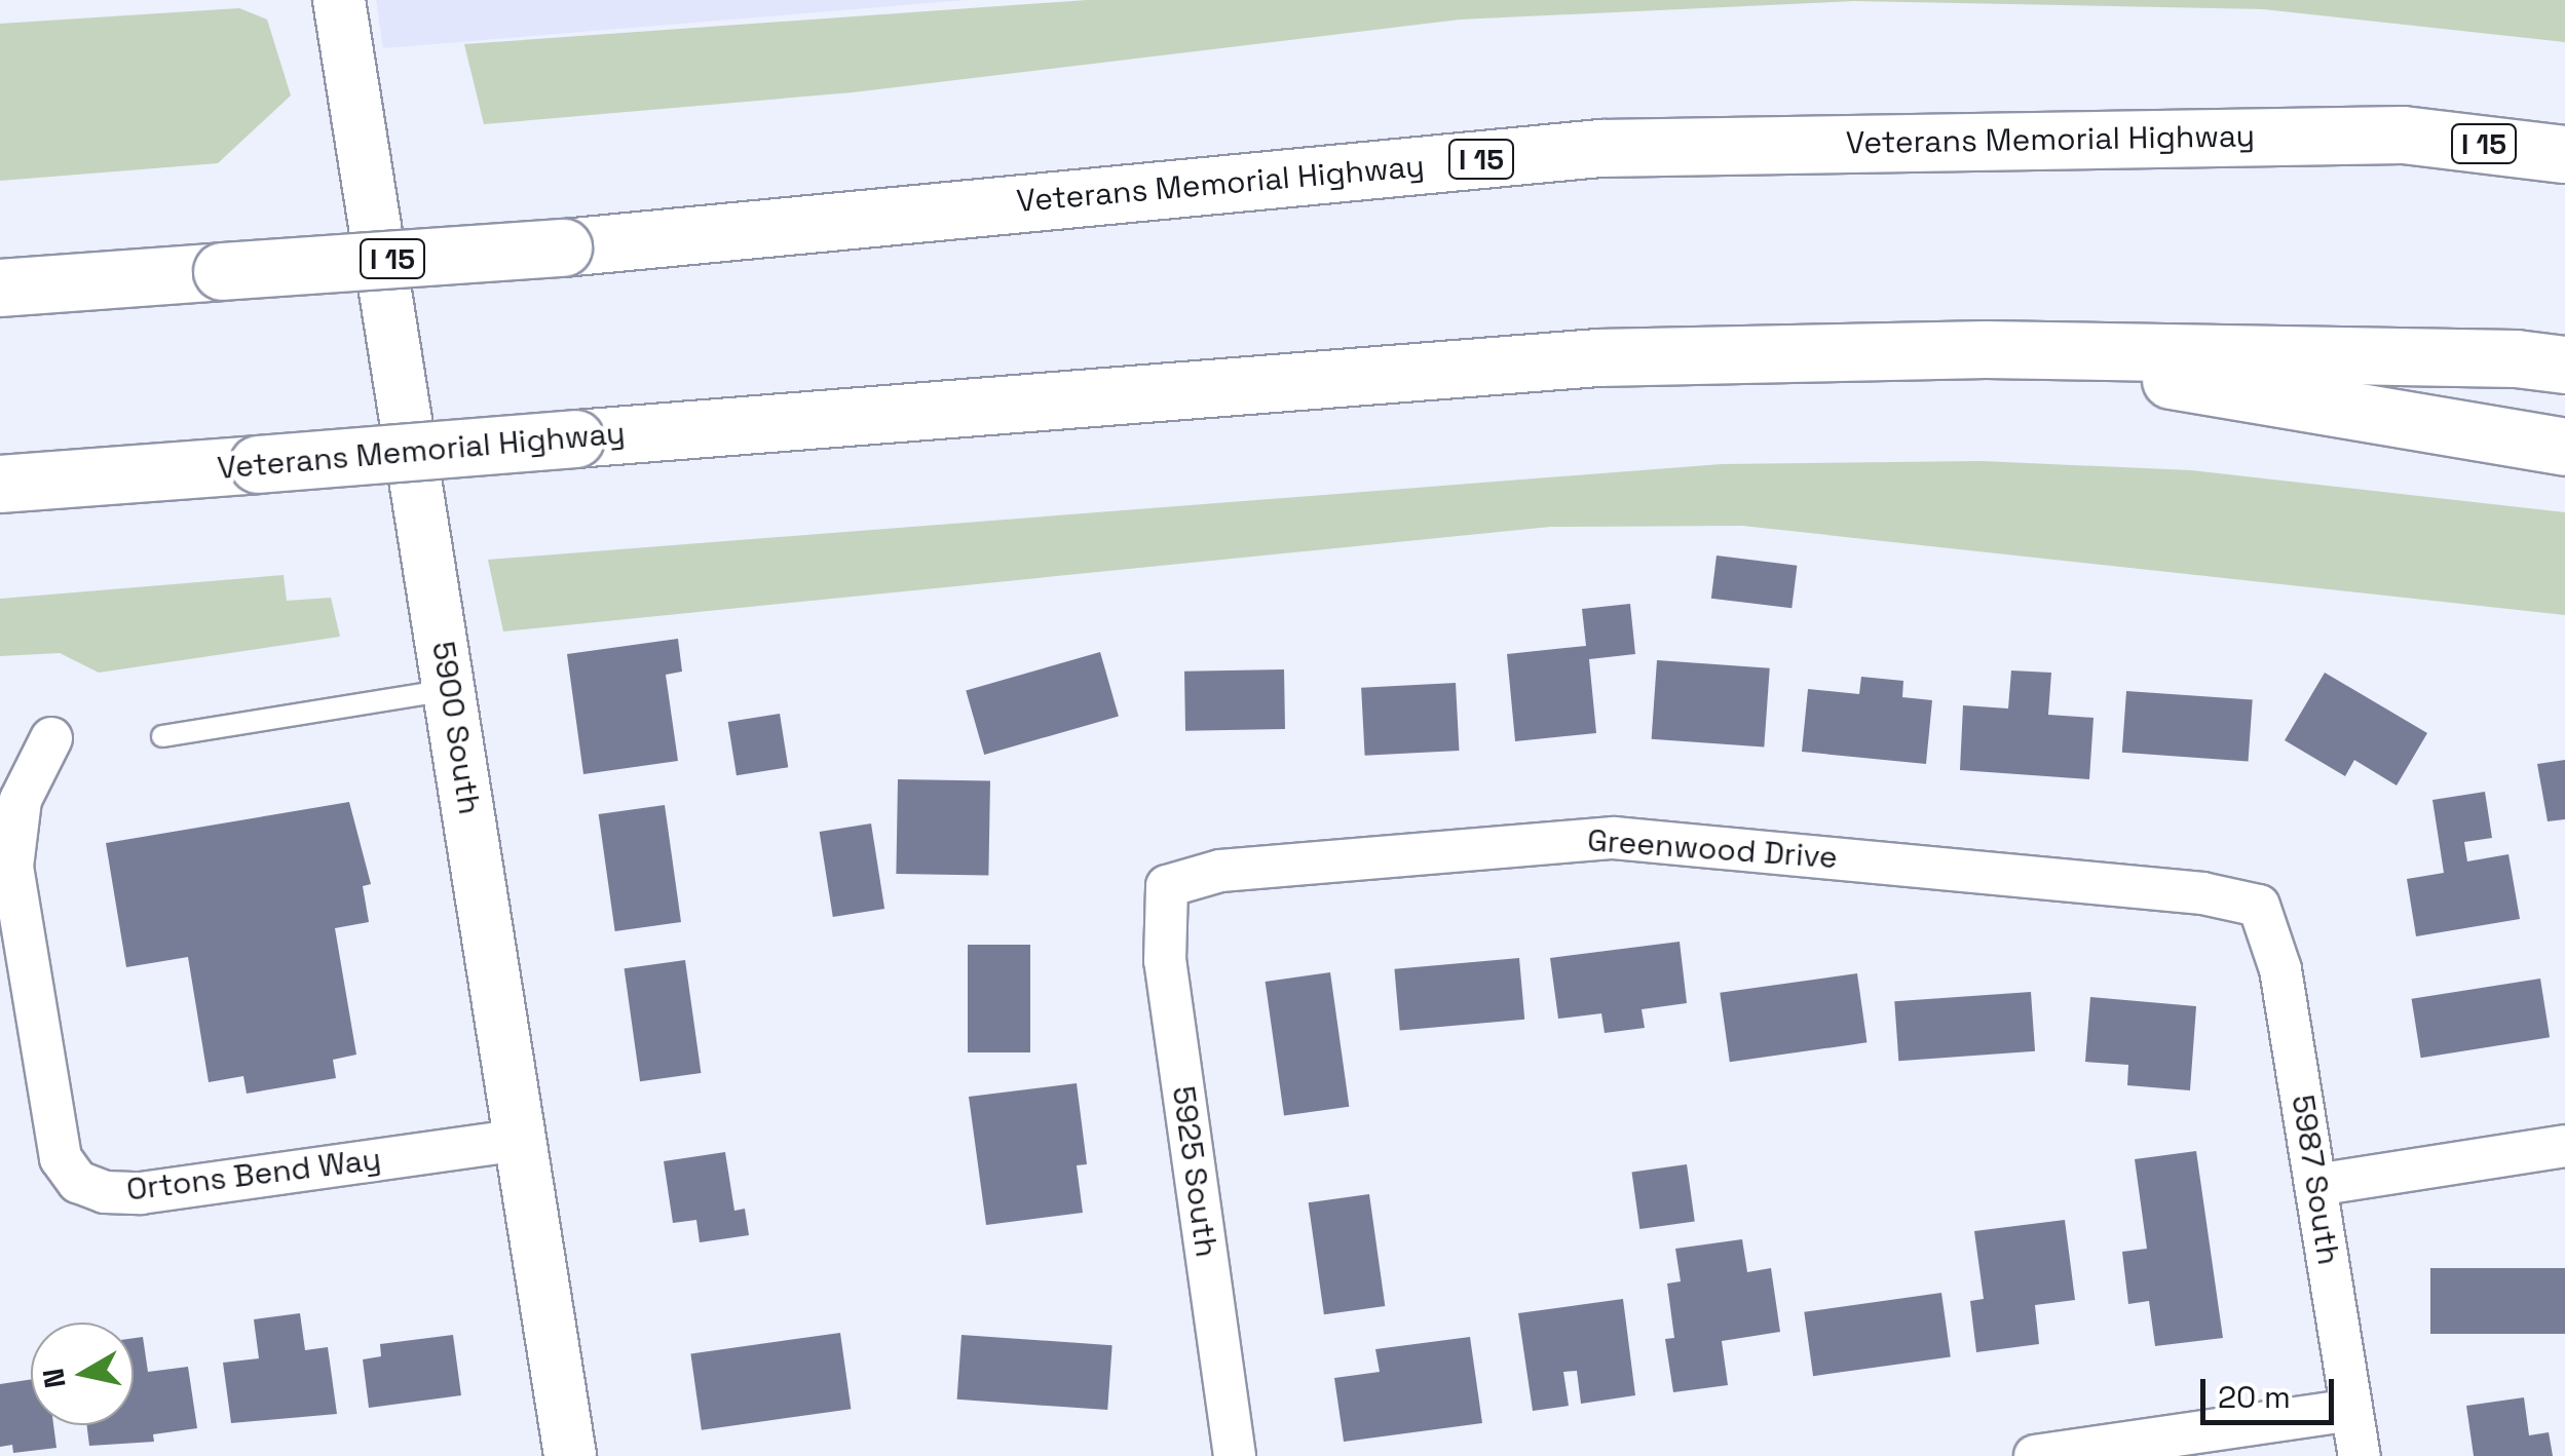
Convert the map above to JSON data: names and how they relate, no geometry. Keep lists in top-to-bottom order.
{
  "streets": {
    "highway": ["Veterans Memorial Highway", "I 15"],
    "street": [
      "5900 South",
      "Greenwood Drive",
      "5925 South",
      "Ortons Bend Way",
      "5987 South"
    ]
  },
  "crossings": [
    ["5900 South", "Ortons Bend Way"],
    ["Greenwood Drive", "5925 South"],
    ["Greenwood Drive", "5987 South"]
  ],
  "scale_bar": "20 m",
  "north": "left"
}
